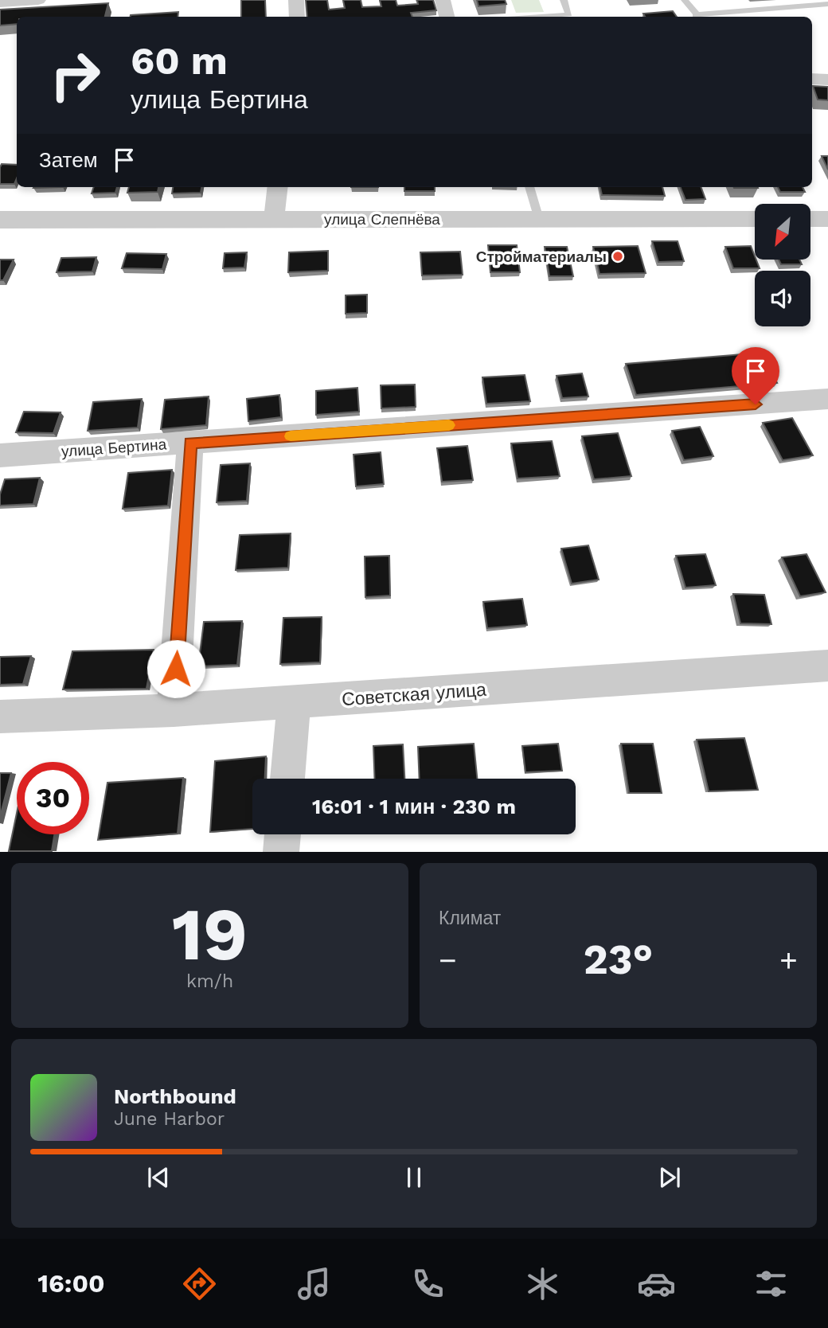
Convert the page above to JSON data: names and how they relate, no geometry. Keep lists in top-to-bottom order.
{
  "streets": {
    "street": ["улица Слепнёва", "улица Бертина", "Советская улица"]
  },
  "places": ["Стройматериалы"],
  "north": "bottom left",
  "page": {
    "turn": ["60 m", "улица Бертина"],
    "then": "Затем",
    "limit": "30",
    "trip": "16:01 · 1 мин · 230 m",
    "tile": [
      ["19", "km/h"],
      "Климат"
    ],
    "heat": ["−", "23°", "+"],
    "song": ["Northbound", "June Harbor"],
    "tabs": "16:00"
  }
}
